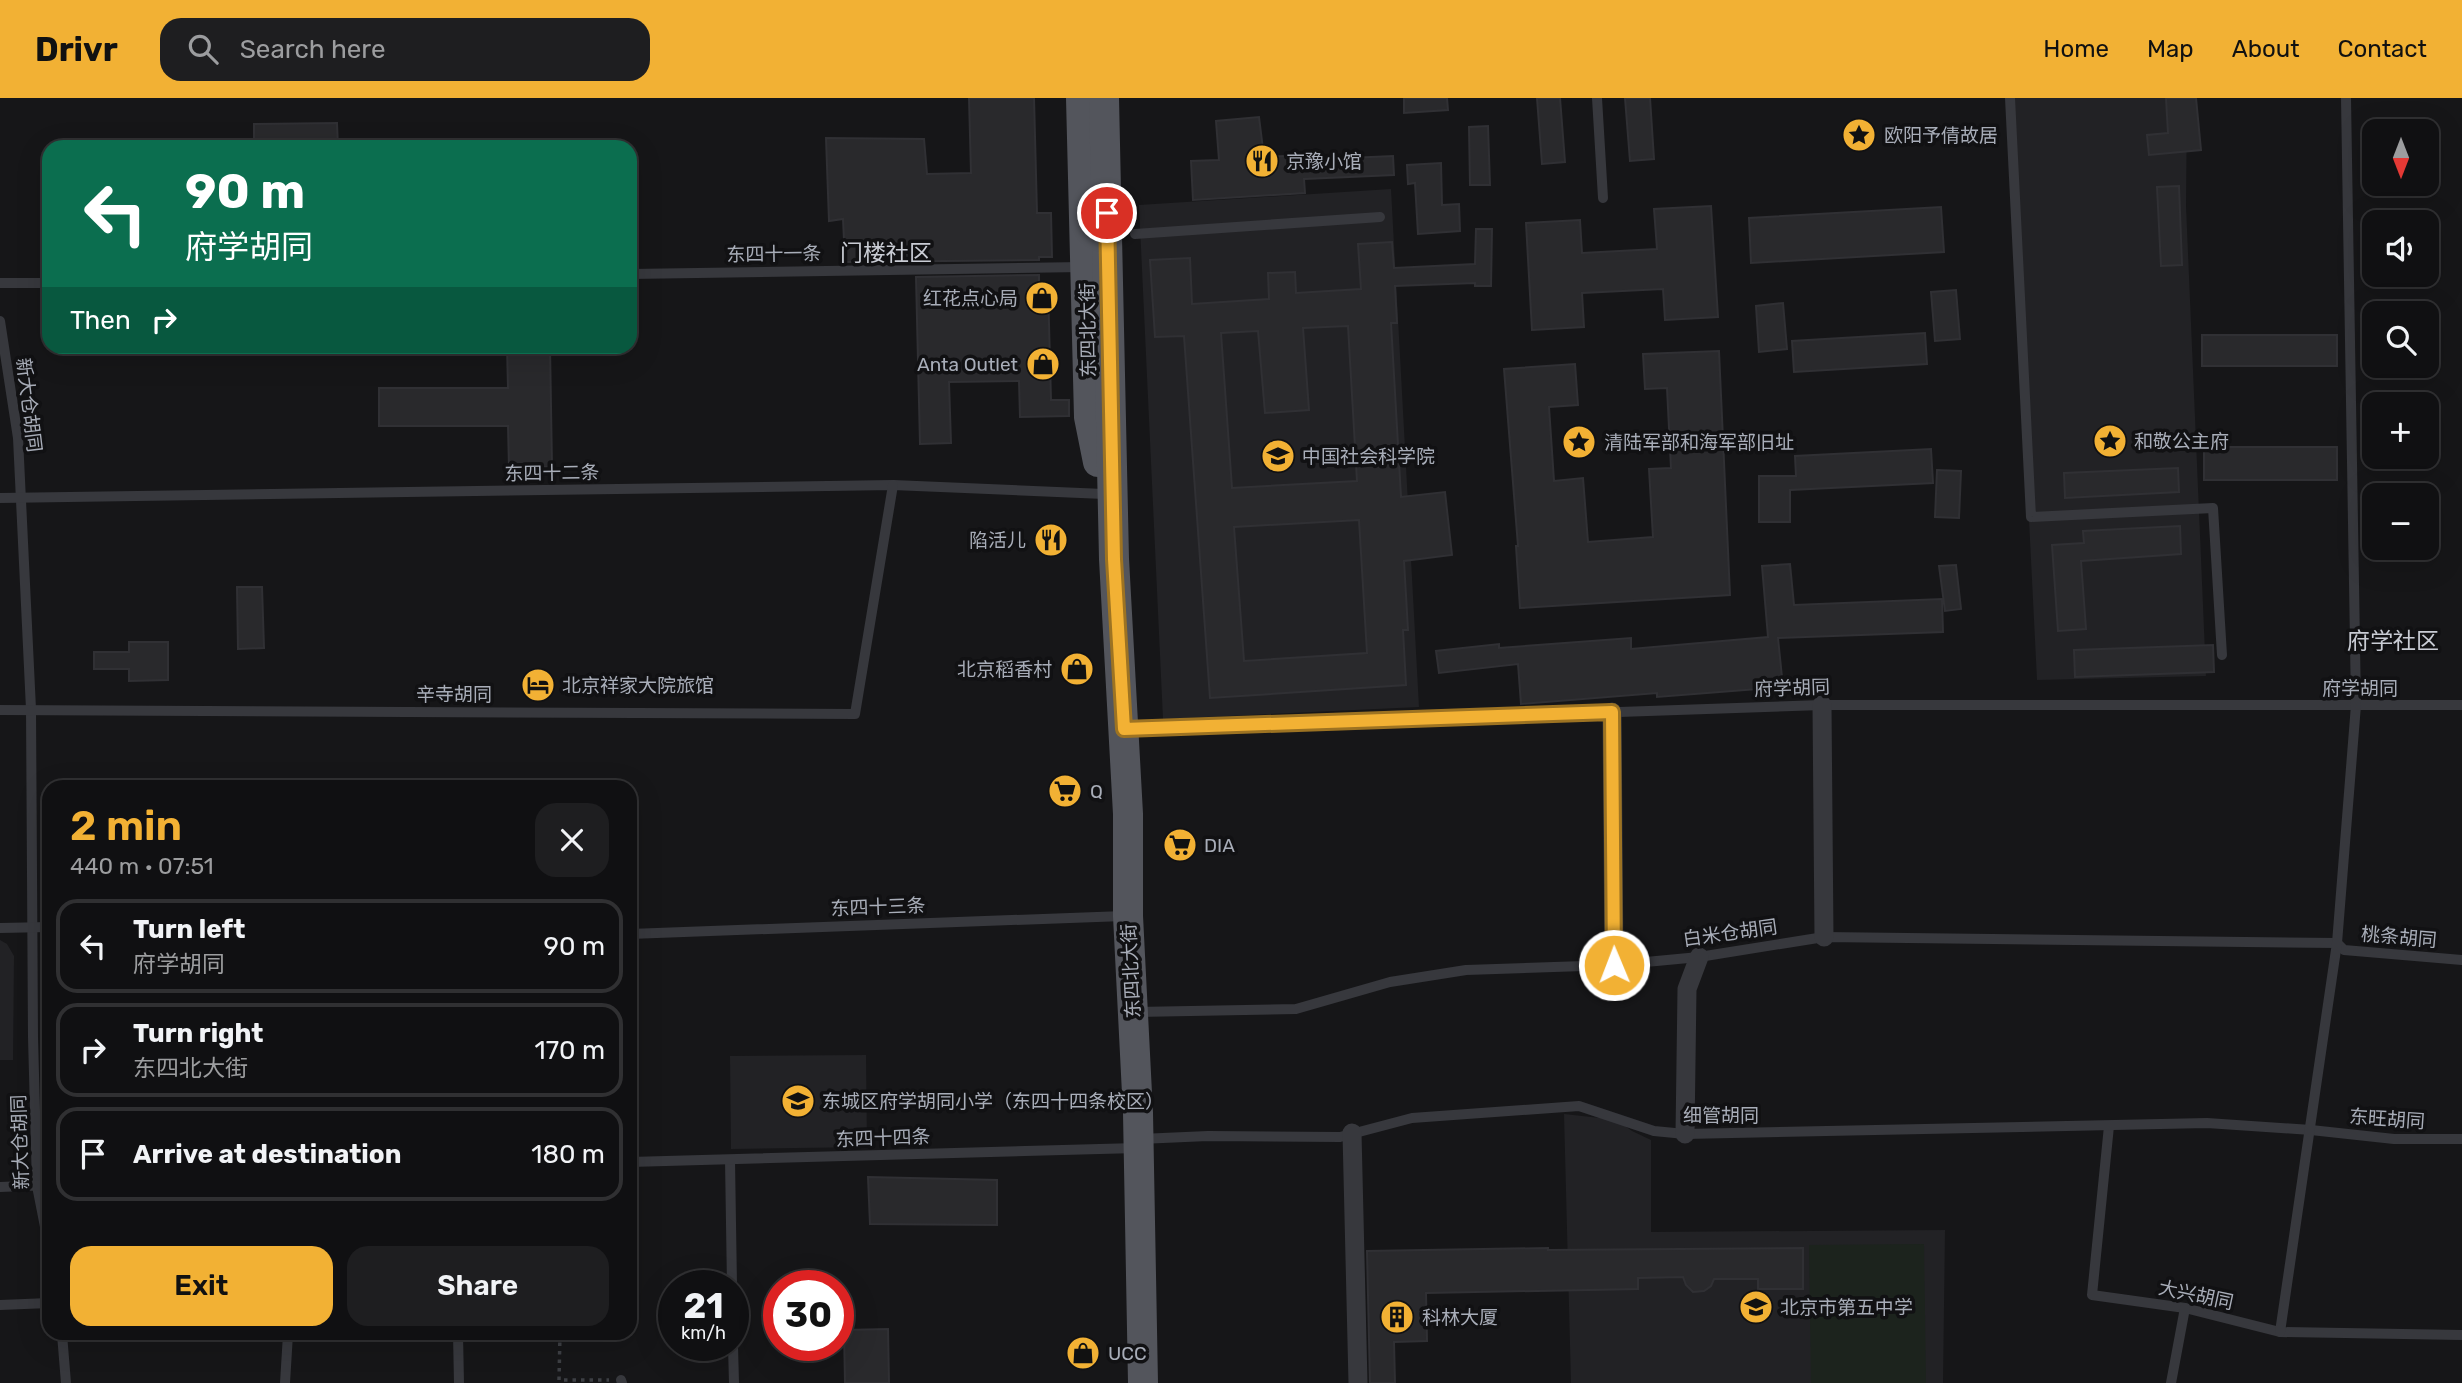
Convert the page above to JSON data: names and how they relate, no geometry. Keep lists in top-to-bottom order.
{
  "streets": {
    "main road": ["东四北大街"],
    "lane": [
      "东四十一条",
      "新大仓胡同",
      "东四十二条",
      "府学胡同",
      "辛寺胡同",
      "东四十三条",
      "白米仓胡同",
      "桃条胡同",
      "细管胡同",
      "东旺胡同",
      "东四十四条",
      "大兴胡同"
    ]
  },
  "crossings": [
    ["东四十一条", "东四北大街"],
    ["东四北大街", "东四十二条"],
    ["东四北大街", "府学胡同"],
    ["东四北大街", "东四十三条"],
    ["东四北大街", "白米仓胡同"],
    ["东四北大街", "细管胡同"],
    ["东四北大街", "东四十四条"],
    ["新大仓胡同", "东四十二条"],
    ["新大仓胡同", "辛寺胡同"],
    ["东四十二条", "辛寺胡同"],
    ["白米仓胡同", "桃条胡同"],
    ["细管胡同", "东旺胡同"],
    ["细管胡同", "东四十四条"],
    ["细管胡同", "大兴胡同"]
  ],
  "districts": ["门楼社区", "府学社区"],
  "places": {
    "place": ["欧阳予倩故居", "和敬公主府", "清陆军部和海军部旧址"],
    "restaurant": ["京豫小馆", "陷活儿"],
    "shop": [
      "红花点心局",
      "Anta Outlet",
      "北京稻香村",
      "UCC"
    ],
    "school or university": ["中国社会科学院", "东城区府学胡同小学（东四十四条校区）", "北京市第五中学"],
    "hotel": ["北京祥家大院旅馆"],
    "supermarket": ["Q", "DIA"],
    "building": ["科林大厦"]
  },
  "north": "bottom",
  "page": {
    "header": "Drivr",
    "search": "Search here",
    "nav": [
      "Home",
      "Map",
      "About",
      "Contact"
    ],
    "map_buttons": ["+", "−"],
    "turn": ["90 m", "府学胡同"],
    "then": "Then",
    "heading": ["2 min", "440 m · 07:51"],
    "list": [
      {
        "name": "Turn left",
        "note": "府学胡同",
        "value": "90 m"
      },
      {
        "name": "Turn right",
        "note": "东四北大街",
        "value": "170 m"
      },
      {
        "name": "Arrive at destination",
        "value": "180 m"
      }
    ],
    "buttons": ["Exit", "Share"],
    "speed": "21 km/h",
    "limit": "30"
  }
}
